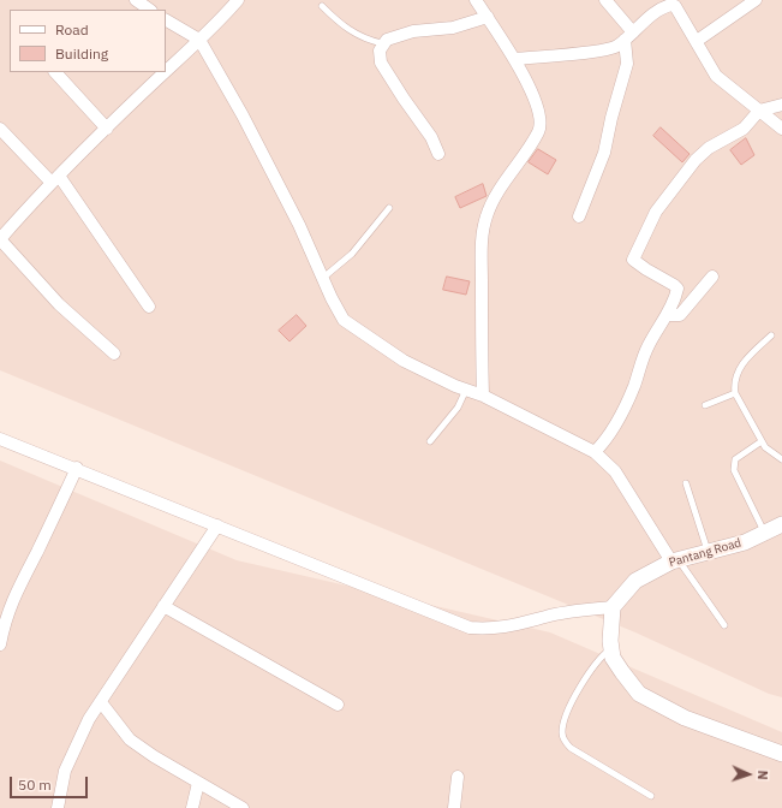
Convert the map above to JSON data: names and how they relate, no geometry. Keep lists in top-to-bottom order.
{
  "streets": {
    "street": ["Pantang Road"]
  },
  "legend": ["Road", "Building"],
  "scale_bar": "50 m",
  "north": "right"
}
